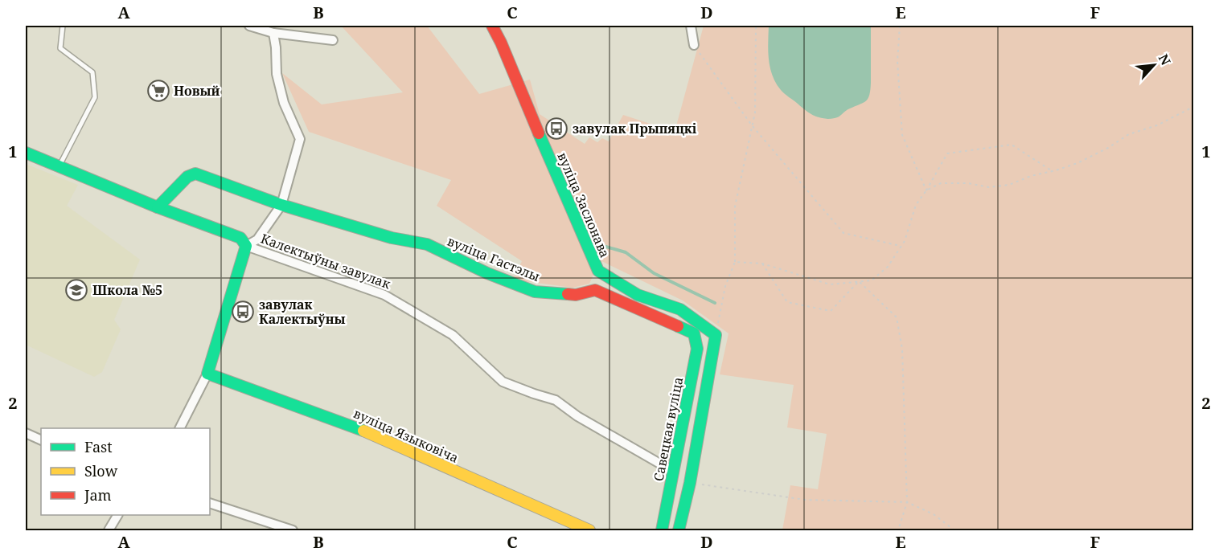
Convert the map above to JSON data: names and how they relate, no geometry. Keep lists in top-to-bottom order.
{
  "streets": {
    "street": [
      "вуліца Заслонава",
      "вуліца Гастэлы",
      "Калектыўны завулак",
      "Савецкая вуліца",
      "вуліца Языковіча"
    ]
  },
  "crossings": [
    ["вуліца Гастэлы", "Калектыўны завулак"],
    ["вуліца Гастэлы", "Савецкая вуліца"],
    ["Калектыўны завулак", "Савецкая вуліца"]
  ],
  "places": {
    "supermarket": ["Новый"],
    "bus stop": ["завулак Прыпяцкі", "завулак Калектыўны"],
    "school or university": ["Школа №5"]
  },
  "legend": ["Fast", "Slow", "Jam"],
  "north": "top right",
  "grid": {
    "columns": [
      "A",
      "B",
      "C",
      "D",
      "E",
      "F"
    ],
    "rows": ["1", "2"]
  }
}
